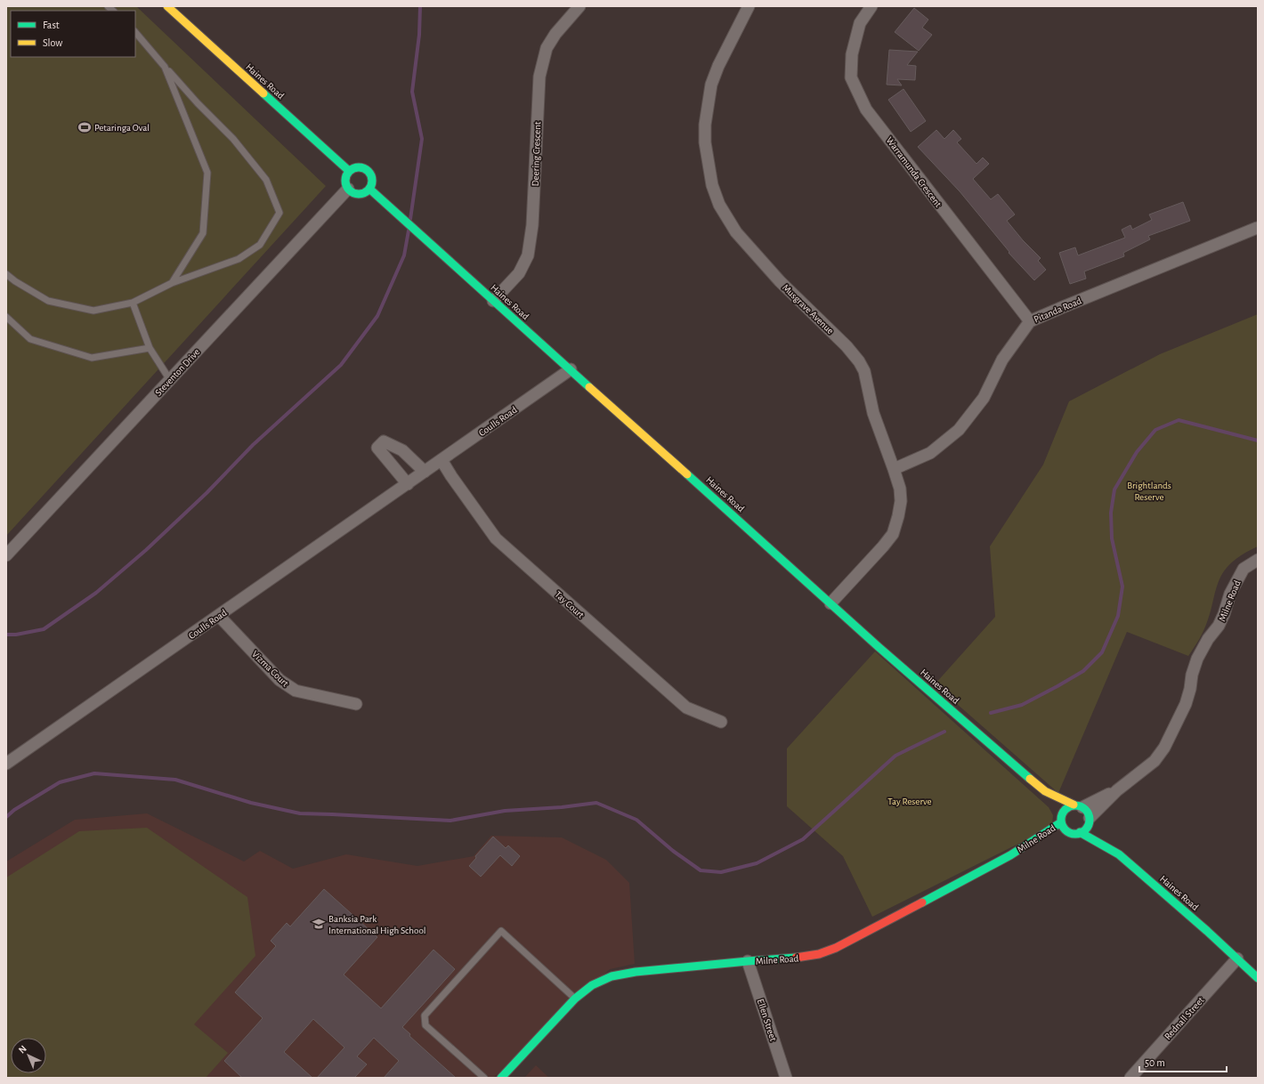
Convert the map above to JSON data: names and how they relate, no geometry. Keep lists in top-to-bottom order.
{
  "streets": {
    "main road": ["Haines Road", "Milne Road"],
    "street": [
      "Deering Crescent",
      "Warramunda Crescent",
      "Musgrave Avenue",
      "Pitanda Road",
      "Steventon Drive",
      "Coulls Road",
      "Tay Court",
      "Vizma Court",
      "Rednall Street",
      "Ellen Street"
    ]
  },
  "crossings": [
    ["Haines Road", "Deering Crescent"],
    ["Haines Road", "Musgrave Avenue"],
    ["Haines Road", "Steventon Drive"],
    ["Haines Road", "Coulls Road"],
    ["Haines Road", "Milne Road"],
    ["Haines Road", "Rednall Street"],
    ["Warramunda Crescent", "Pitanda Road"],
    ["Musgrave Avenue", "Pitanda Road"],
    ["Coulls Road", "Tay Court"],
    ["Coulls Road", "Vizma Court"],
    ["Milne Road", "Ellen Street"]
  ],
  "parks": ["Brightlands Reserve", "Tay Reserve"],
  "places": {
    "sports": ["Petaringa Oval"],
    "school or university": ["Banksia Park International High School"]
  },
  "legend": ["Fast", "Slow"],
  "scale_bar": "50 m",
  "north": "top left"
}
